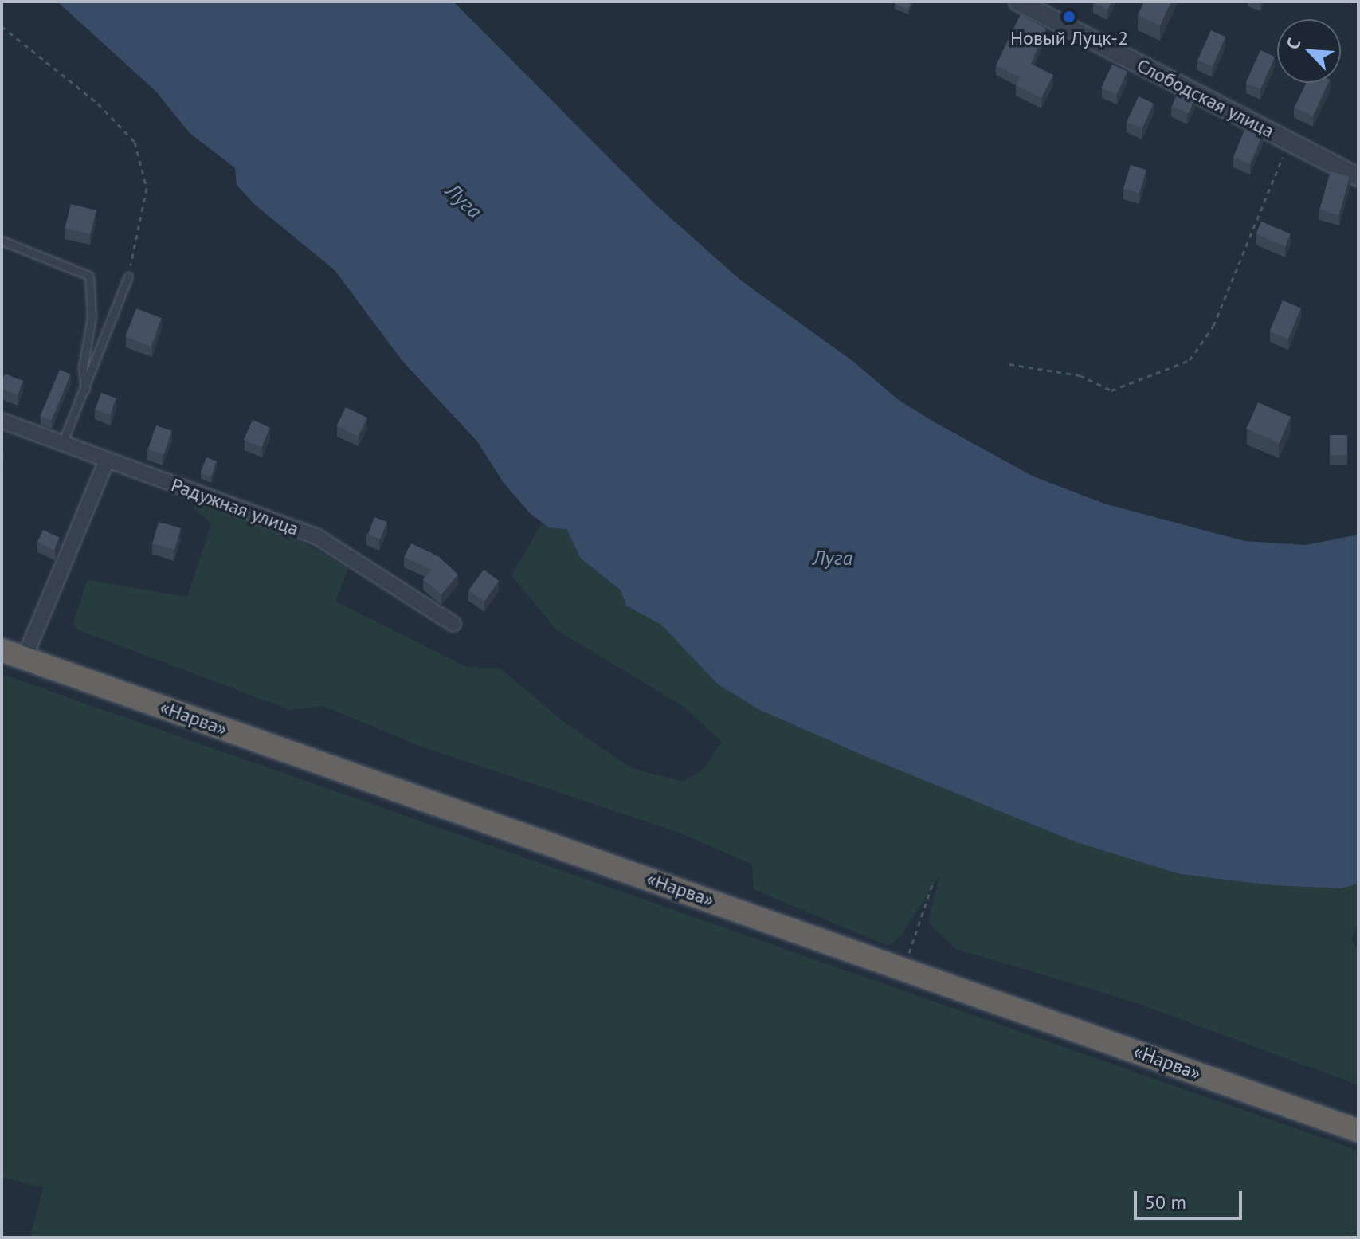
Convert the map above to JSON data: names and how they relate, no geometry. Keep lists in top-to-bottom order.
{
  "streets": {
    "highway": ["«Нарва»"],
    "street": ["Слободская улица", "Радужная улица"]
  },
  "water": ["Луга"],
  "places": ["Новый Луцк-2"],
  "scale_bar": "50 m",
  "north": "top left"
}
